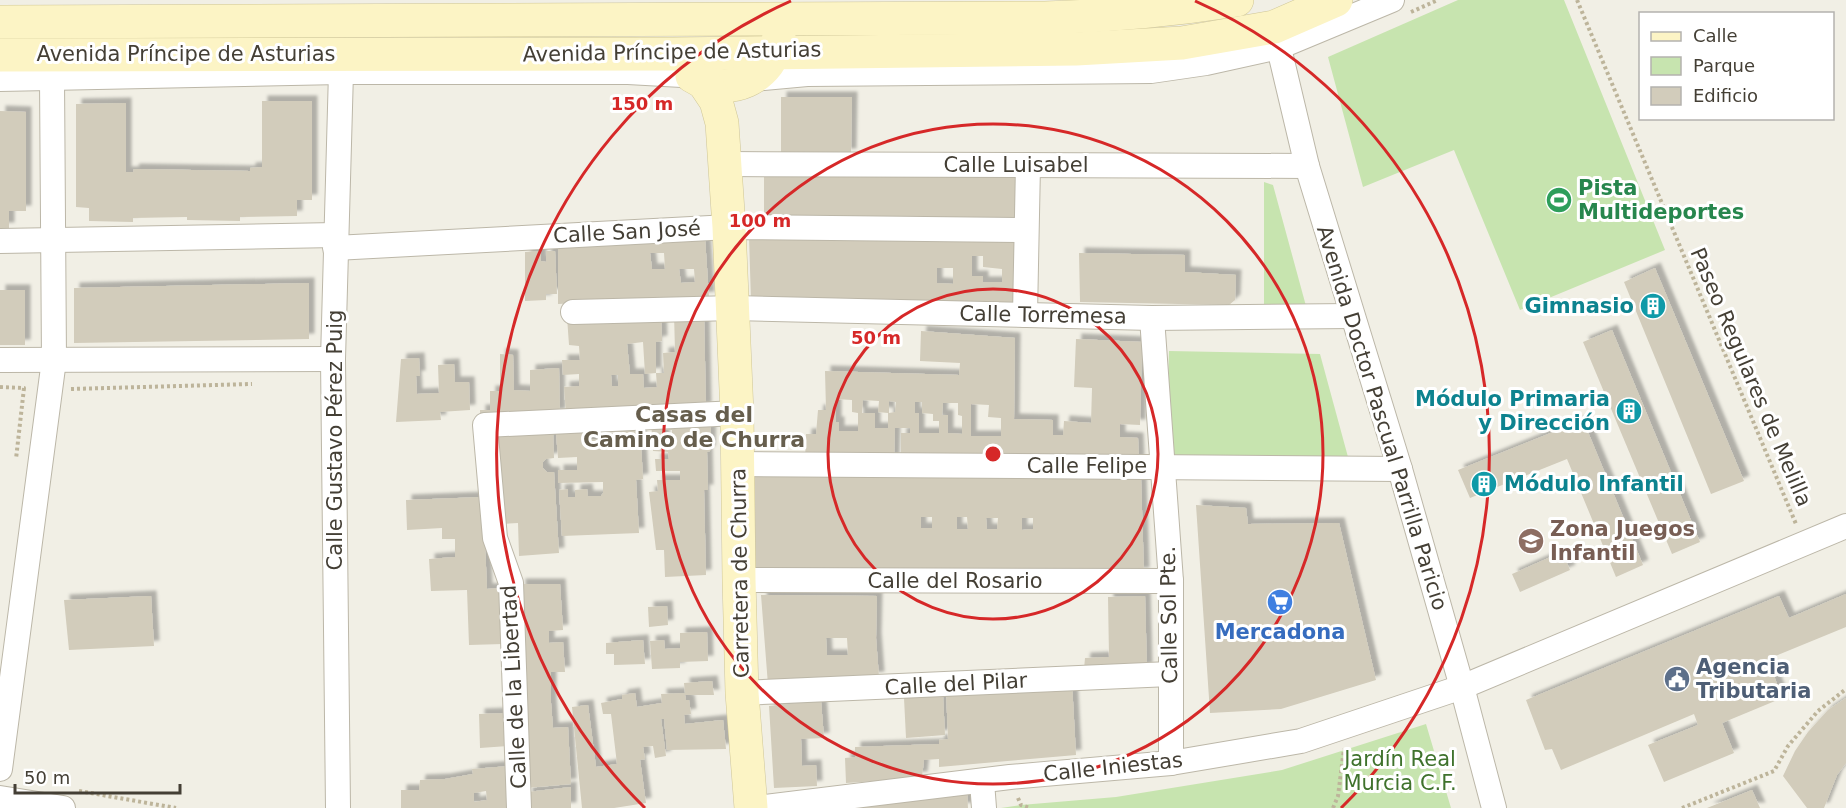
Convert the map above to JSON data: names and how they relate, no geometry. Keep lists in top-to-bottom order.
{
  "streets": {
    "main road": ["Avenida Príncipe de Asturias", "Carretera de Churra"],
    "street": [
      "Calle Luisabel",
      "Calle San José",
      "Calle Torremesa",
      "Avenida Doctor Pascual Parrilla Paricio",
      "Calle Gustavo Pérez Puig",
      "Calle Felipe",
      "Calle del Rosario",
      "Calle Sol Pte.",
      "Calle del Pilar",
      "Calle de la Libertad",
      "Calle Iniestas"
    ],
    "path": ["Paseo Regulares de Melilla"]
  },
  "crossings": [
    ["Avenida Príncipe de Asturias", "Avenida Doctor Pascual Parrilla Paricio"],
    ["Avenida Príncipe de Asturias", "Carretera de Churra"],
    ["Calle Luisabel", "Avenida Doctor Pascual Parrilla Paricio"],
    ["Calle Luisabel", "Carretera de Churra"],
    ["Calle San José", "Calle Gustavo Pérez Puig"],
    ["Calle San José", "Carretera de Churra"],
    ["Calle Torremesa", "Avenida Doctor Pascual Parrilla Paricio"],
    ["Calle Torremesa", "Carretera de Churra"],
    ["Calle Torremesa", "Calle Sol Pte."],
    ["Paseo Regulares de Melilla", "Calle Iniestas"],
    ["Avenida Doctor Pascual Parrilla Paricio", "Calle Felipe"],
    ["Avenida Doctor Pascual Parrilla Paricio", "Calle Iniestas"],
    ["Calle Felipe", "Carretera de Churra"],
    ["Calle Felipe", "Calle Sol Pte."],
    ["Carretera de Churra", "Calle del Rosario"],
    ["Carretera de Churra", "Calle del Pilar"],
    ["Carretera de Churra", "Calle de la Libertad"],
    ["Carretera de Churra", "Calle Iniestas"],
    ["Calle del Rosario", "Calle Sol Pte."],
    ["Calle Sol Pte.", "Calle del Pilar"],
    ["Calle Sol Pte.", "Calle Iniestas"]
  ],
  "districts": ["Casas del Camino de Churra"],
  "parks": ["Jardín Real Murcia C.F."],
  "places": {
    "sports": ["Pista Multideportes"],
    "building": ["Gimnasio", "Módulo Primaria y Dirección", "Módulo Infantil"],
    "school or university": ["Zona Juegos Infantil"],
    "supermarket": ["Mercadona"],
    "public building": ["Agencia Tributaria"]
  },
  "legend": ["Calle", "Parque", "Edificio"],
  "scale_bar": "50 m",
  "rings": ["150 m", "100 m", "50 m"]
}
